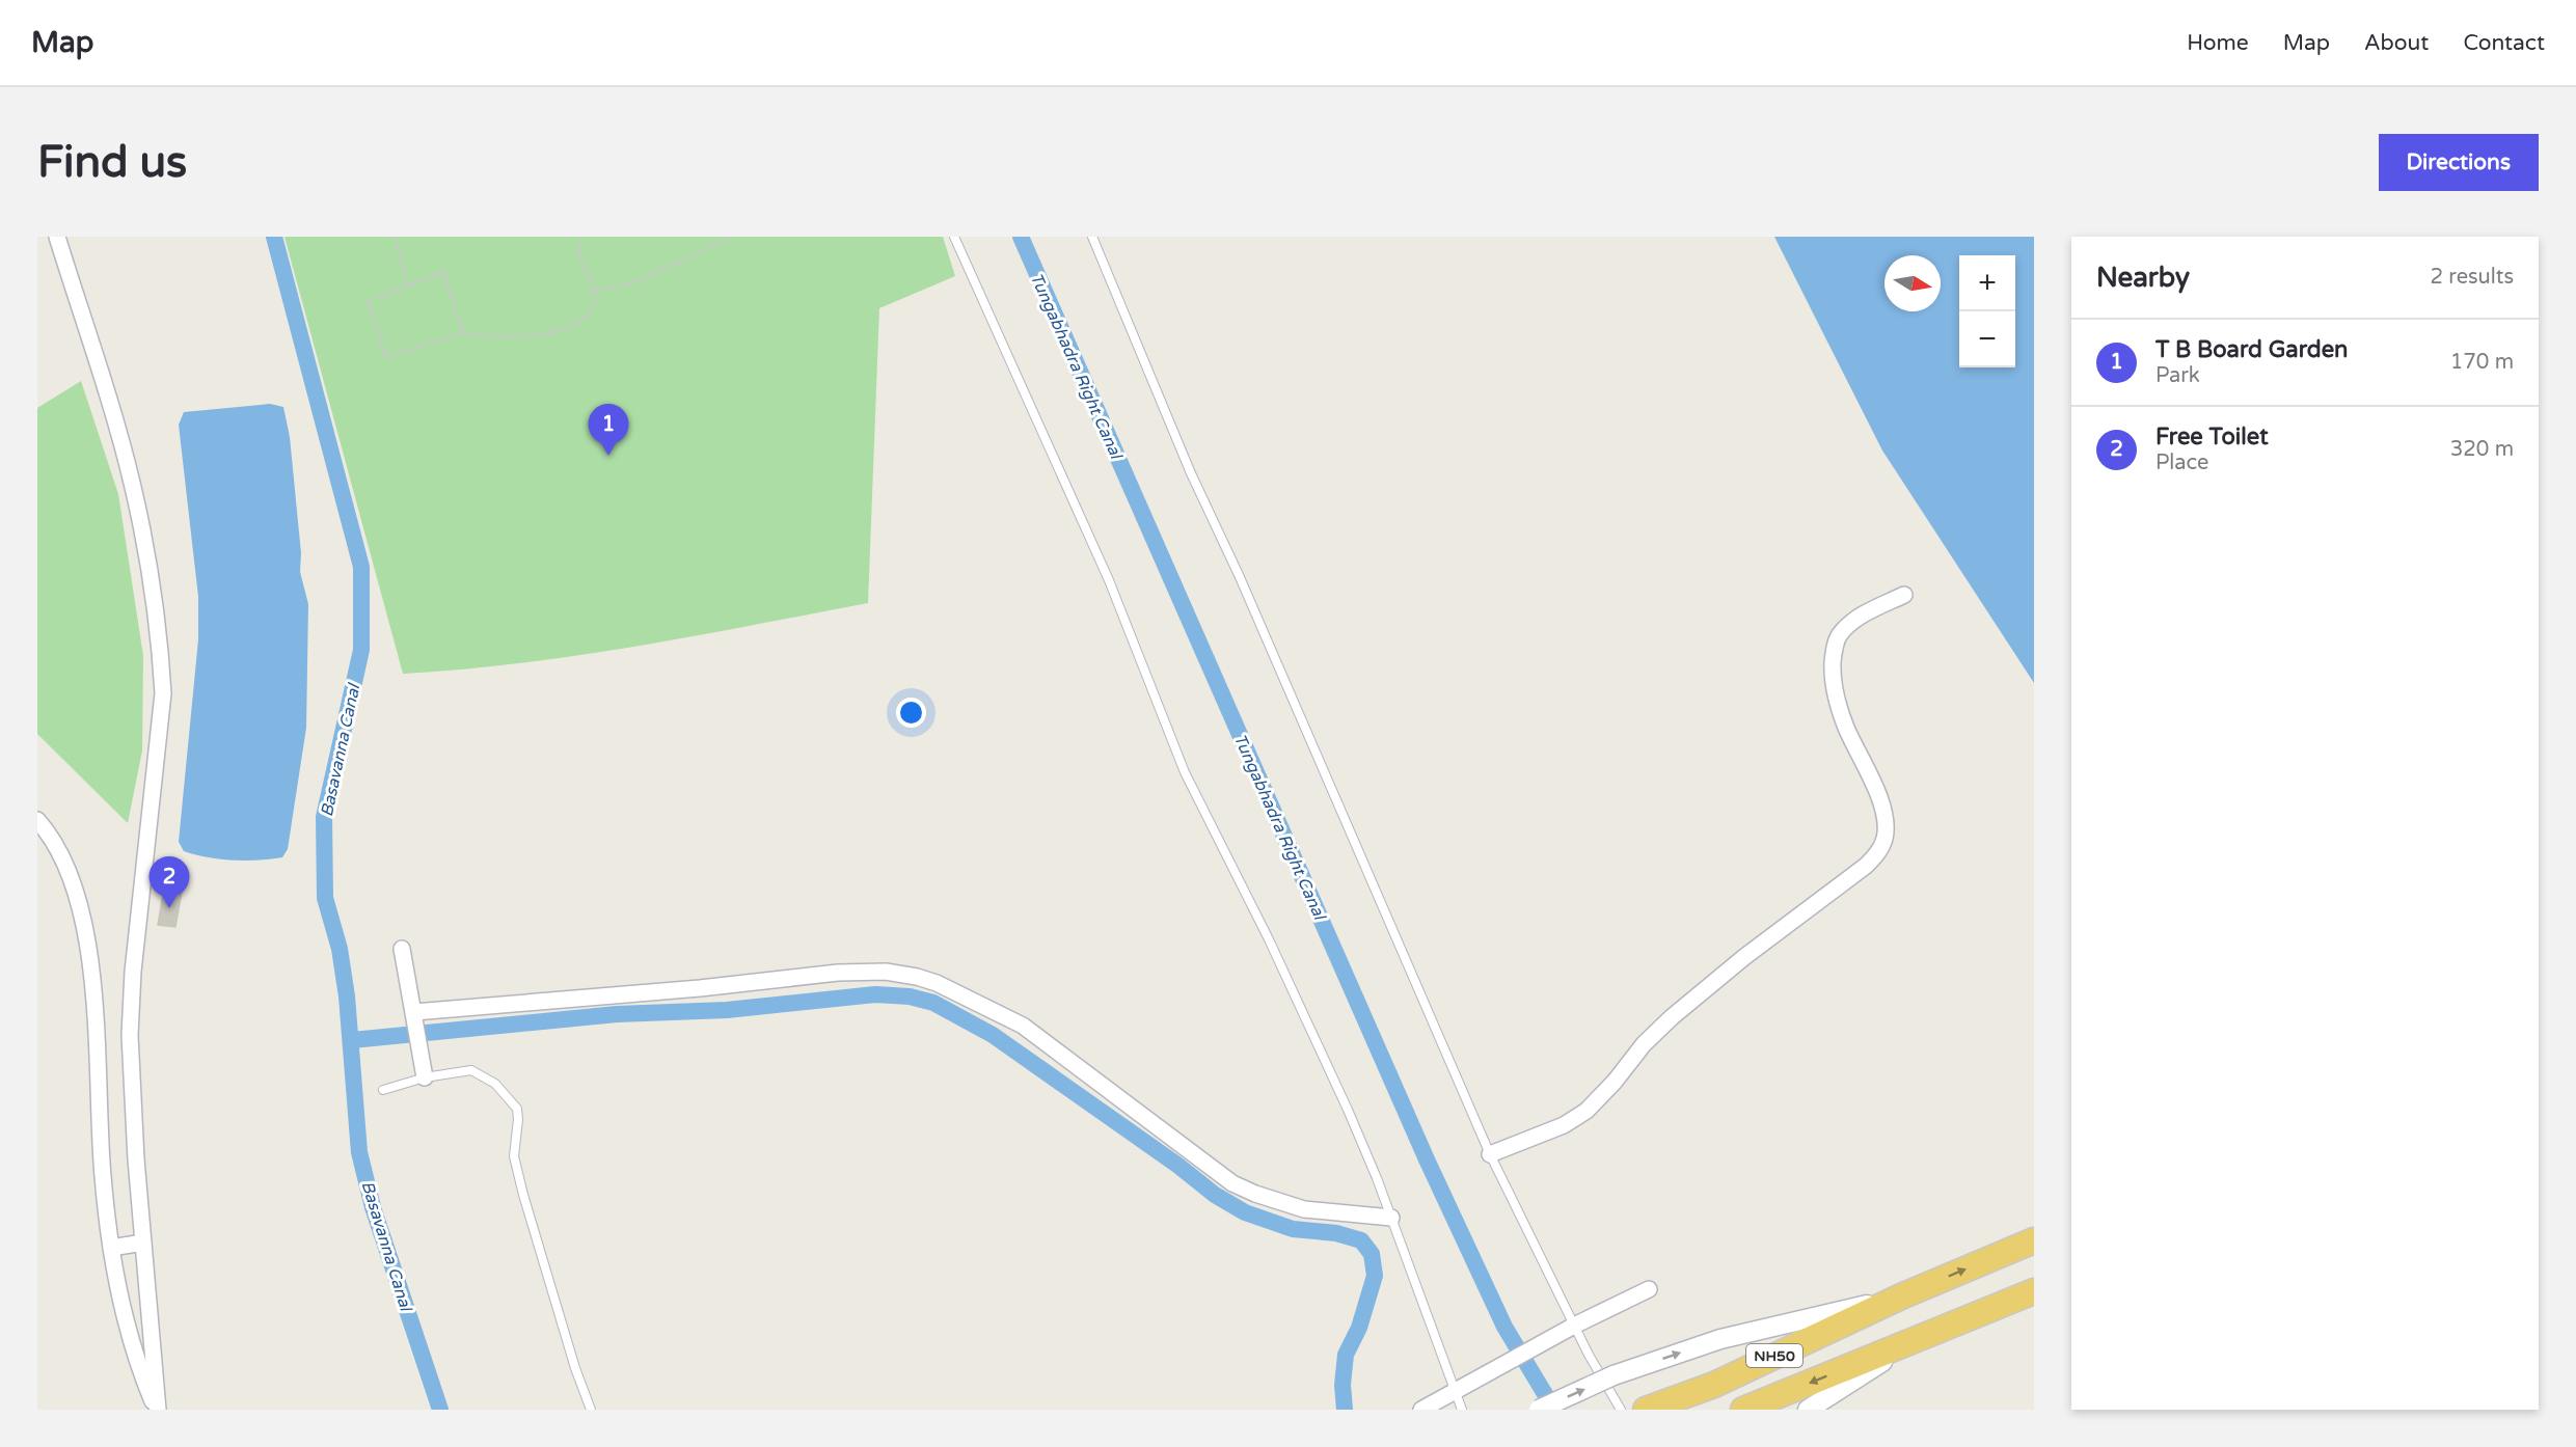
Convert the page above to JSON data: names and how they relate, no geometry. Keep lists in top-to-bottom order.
{
  "streets": {
    "highway": ["NH50"]
  },
  "water": ["Tungabhadra Right Canal", "Basavanna Canal"],
  "north": "right",
  "page": {
    "header": "Map",
    "nav": [
      "Home",
      "Map",
      "About",
      "Contact"
    ],
    "buttons": "Directions",
    "title": "Find us",
    "heading": ["Nearby", "2 results"],
    "map_buttons": ["+", "−"],
    "list": [
      {
        "mark": "1",
        "name": "T B Board Garden",
        "note": "Park",
        "value": "170 m"
      },
      {
        "mark": "2",
        "name": "Free Toilet",
        "note": "Place",
        "value": "320 m"
      }
    ],
    "pins": ["1", "2"]
  }
}
